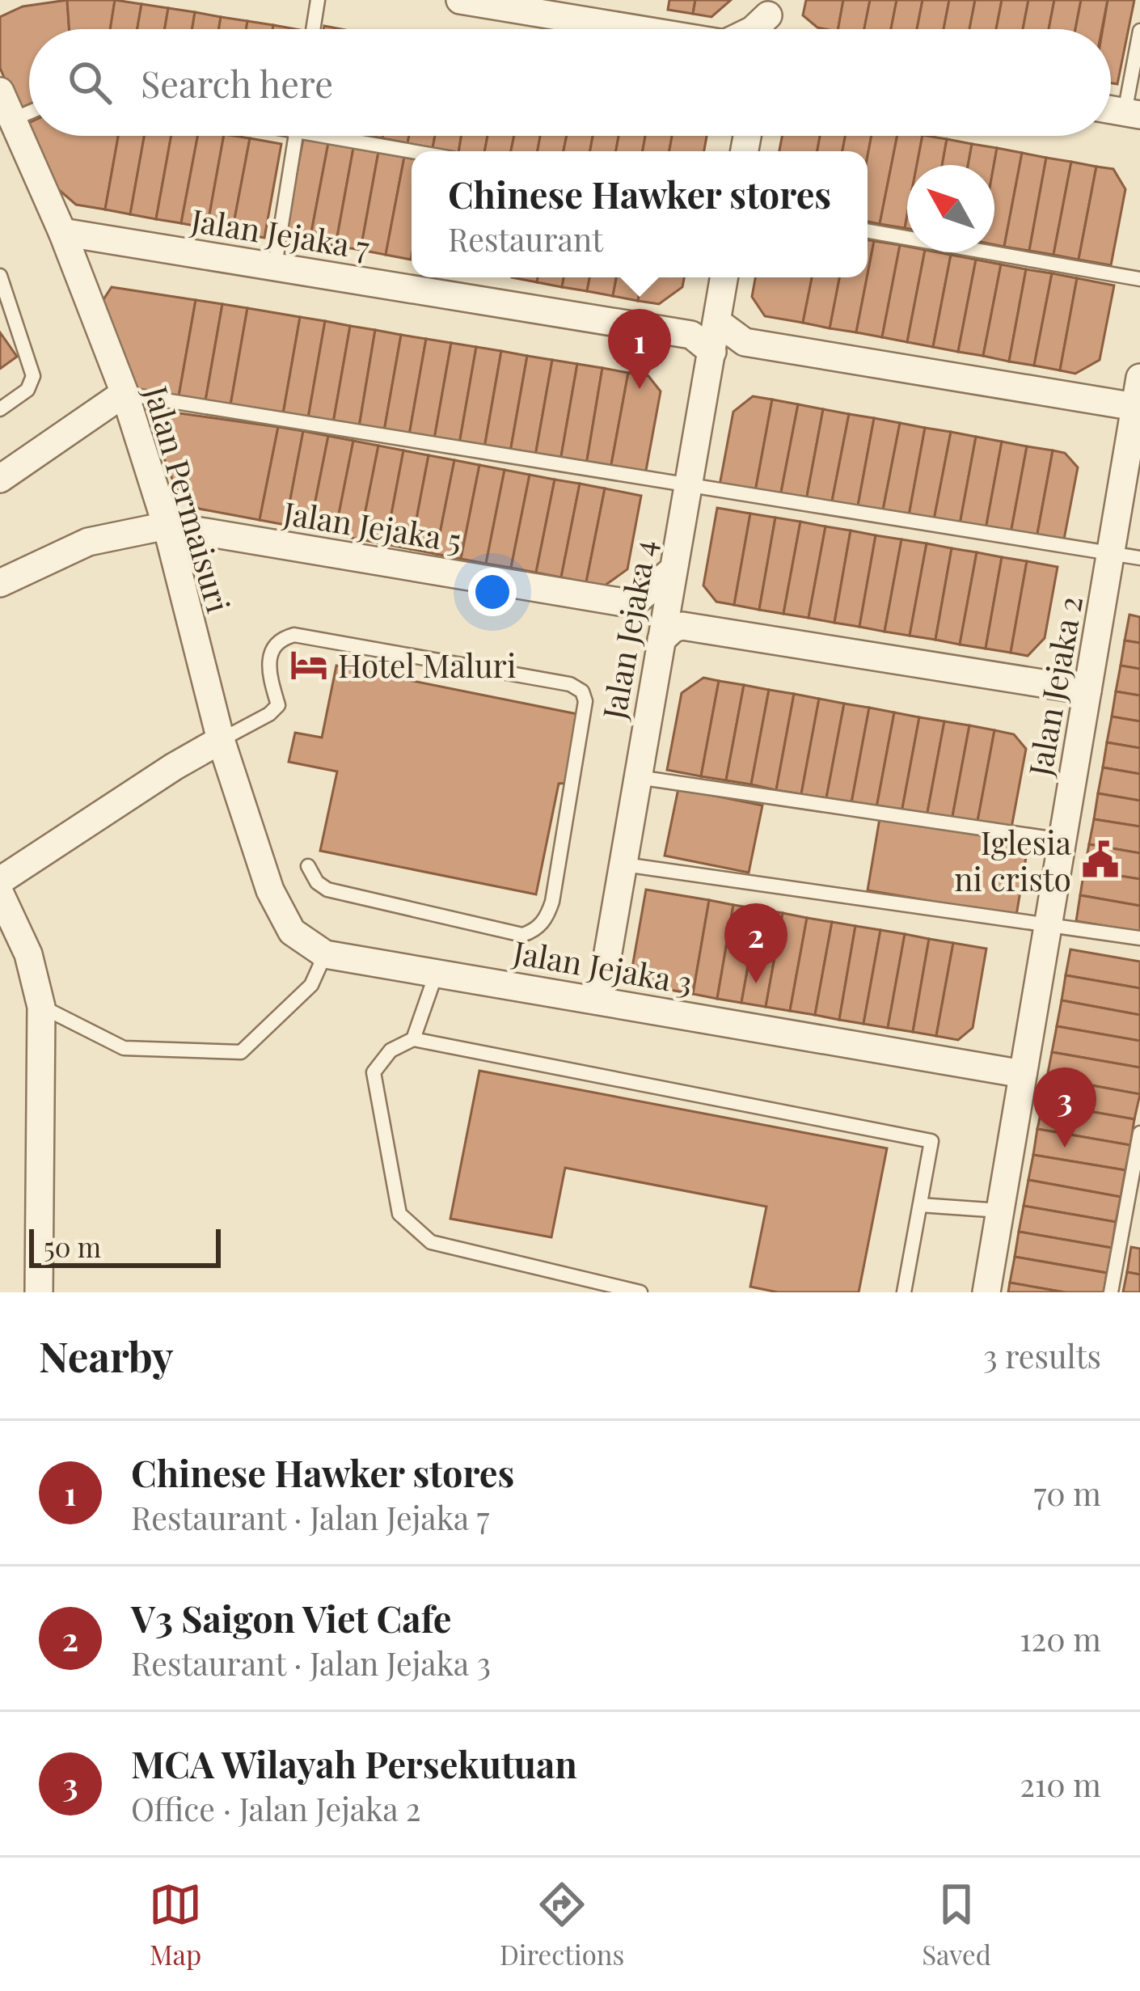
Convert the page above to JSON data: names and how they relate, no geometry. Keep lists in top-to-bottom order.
{
  "streets": {
    "street": [
      "Jalan Jejaka 7",
      "Jalan Permaisuri",
      "Jalan Jejaka 5",
      "Jalan Jejaka 4",
      "Jalan Jejaka 2",
      "Jalan Jejaka 3"
    ]
  },
  "crossings": [
    ["Jalan Jejaka 7", "Jalan Permaisuri"],
    ["Jalan Jejaka 7", "Jalan Jejaka 4"],
    ["Jalan Permaisuri", "Jalan Jejaka 5"],
    ["Jalan Permaisuri", "Jalan Jejaka 3"],
    ["Jalan Jejaka 5", "Jalan Jejaka 4"],
    ["Jalan Jejaka 4", "Jalan Jejaka 3"],
    ["Jalan Jejaka 2", "Jalan Jejaka 3"]
  ],
  "places": {
    "hotel": ["Hotel Maluri"],
    "public building": ["Iglesia ni cristo"]
  },
  "scale_bar": "50 m",
  "north": "top left",
  "page": {
    "search": "Search here",
    "popup": ["Chinese Hawker stores", "Restaurant"],
    "pins": ["1", "2", "3"],
    "scale": "50 m",
    "heading": ["Nearby", "3 results"],
    "list": [
      {
        "mark": "1",
        "name": "Chinese Hawker stores",
        "note": "Restaurant · Jalan Jejaka 7",
        "value": "70 m"
      },
      {
        "mark": "2",
        "name": "V3 Saigon Viet Cafe",
        "note": "Restaurant · Jalan Jejaka 3",
        "value": "120 m"
      },
      {
        "mark": "3",
        "name": "MCA Wilayah Persekutuan",
        "note": "Office · Jalan Jejaka 2",
        "value": "210 m"
      }
    ],
    "nav": ["Map", "Directions", "Saved"]
  }
}
